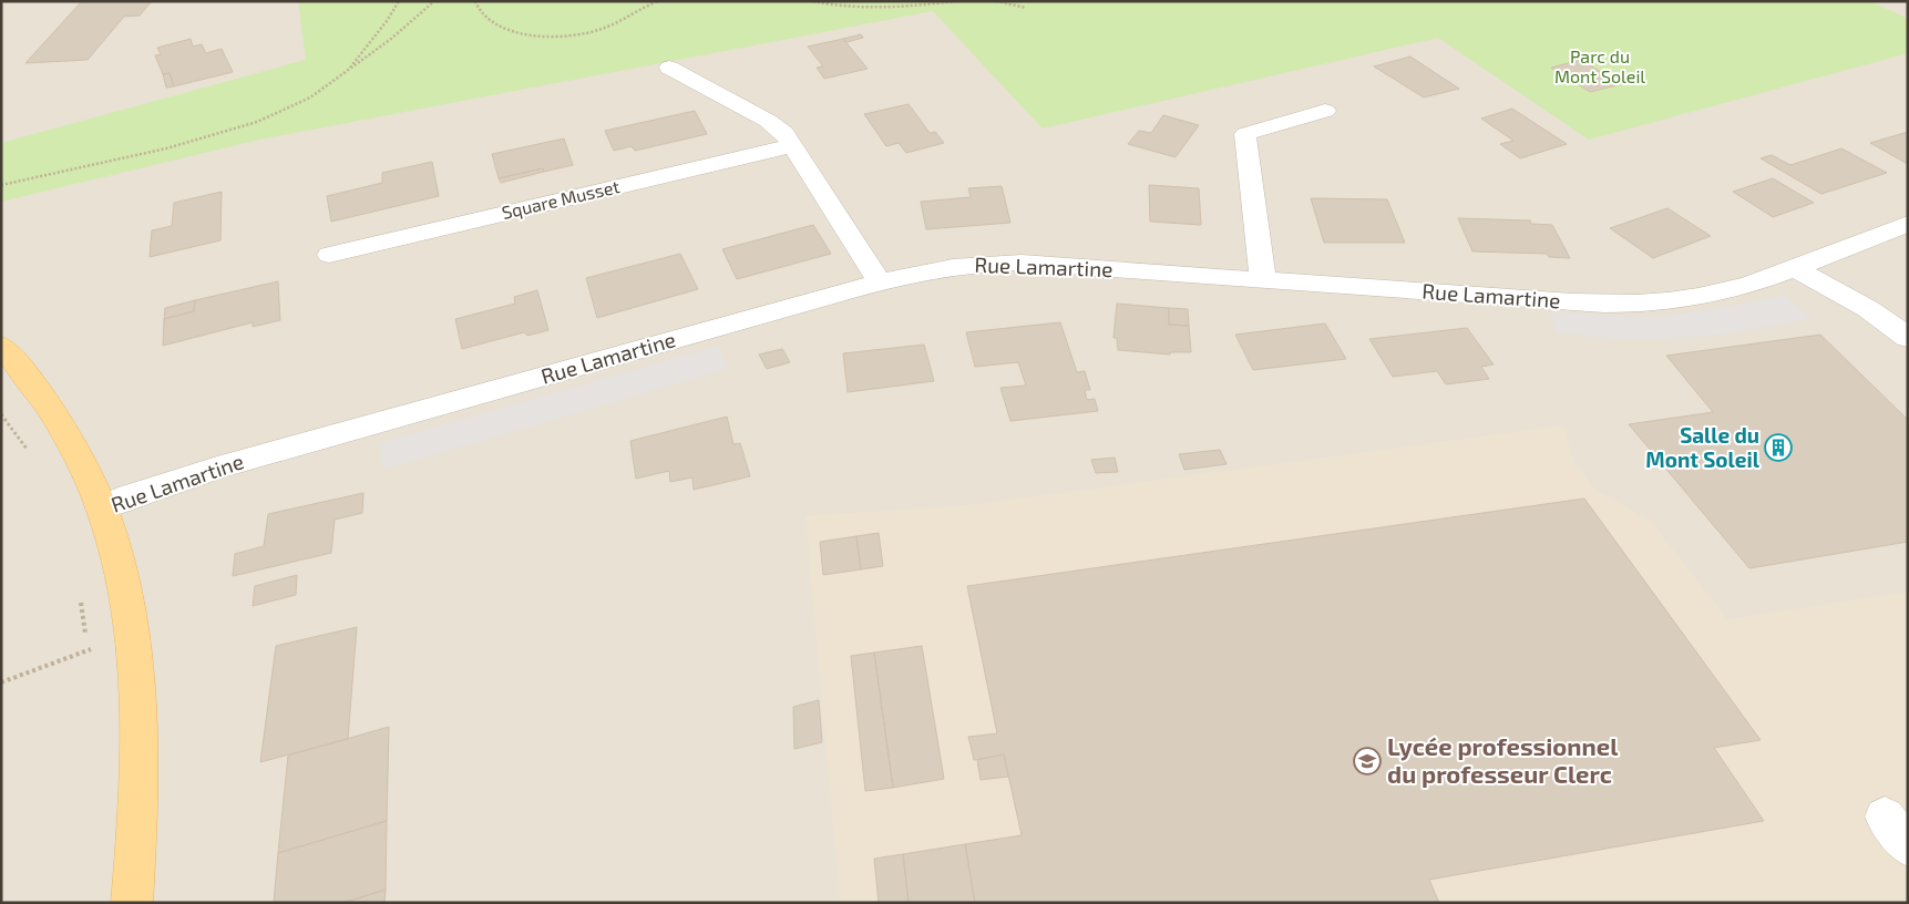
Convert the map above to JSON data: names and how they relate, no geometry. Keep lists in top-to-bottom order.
{
  "streets": {
    "street": ["Square Musset", "Rue Lamartine"]
  },
  "parks": ["Parc du Mont Soleil"],
  "places": {
    "building": ["Salle du Mont Soleil"],
    "school or university": ["Lycée professionnel du professeur Clerc"]
  }
}
